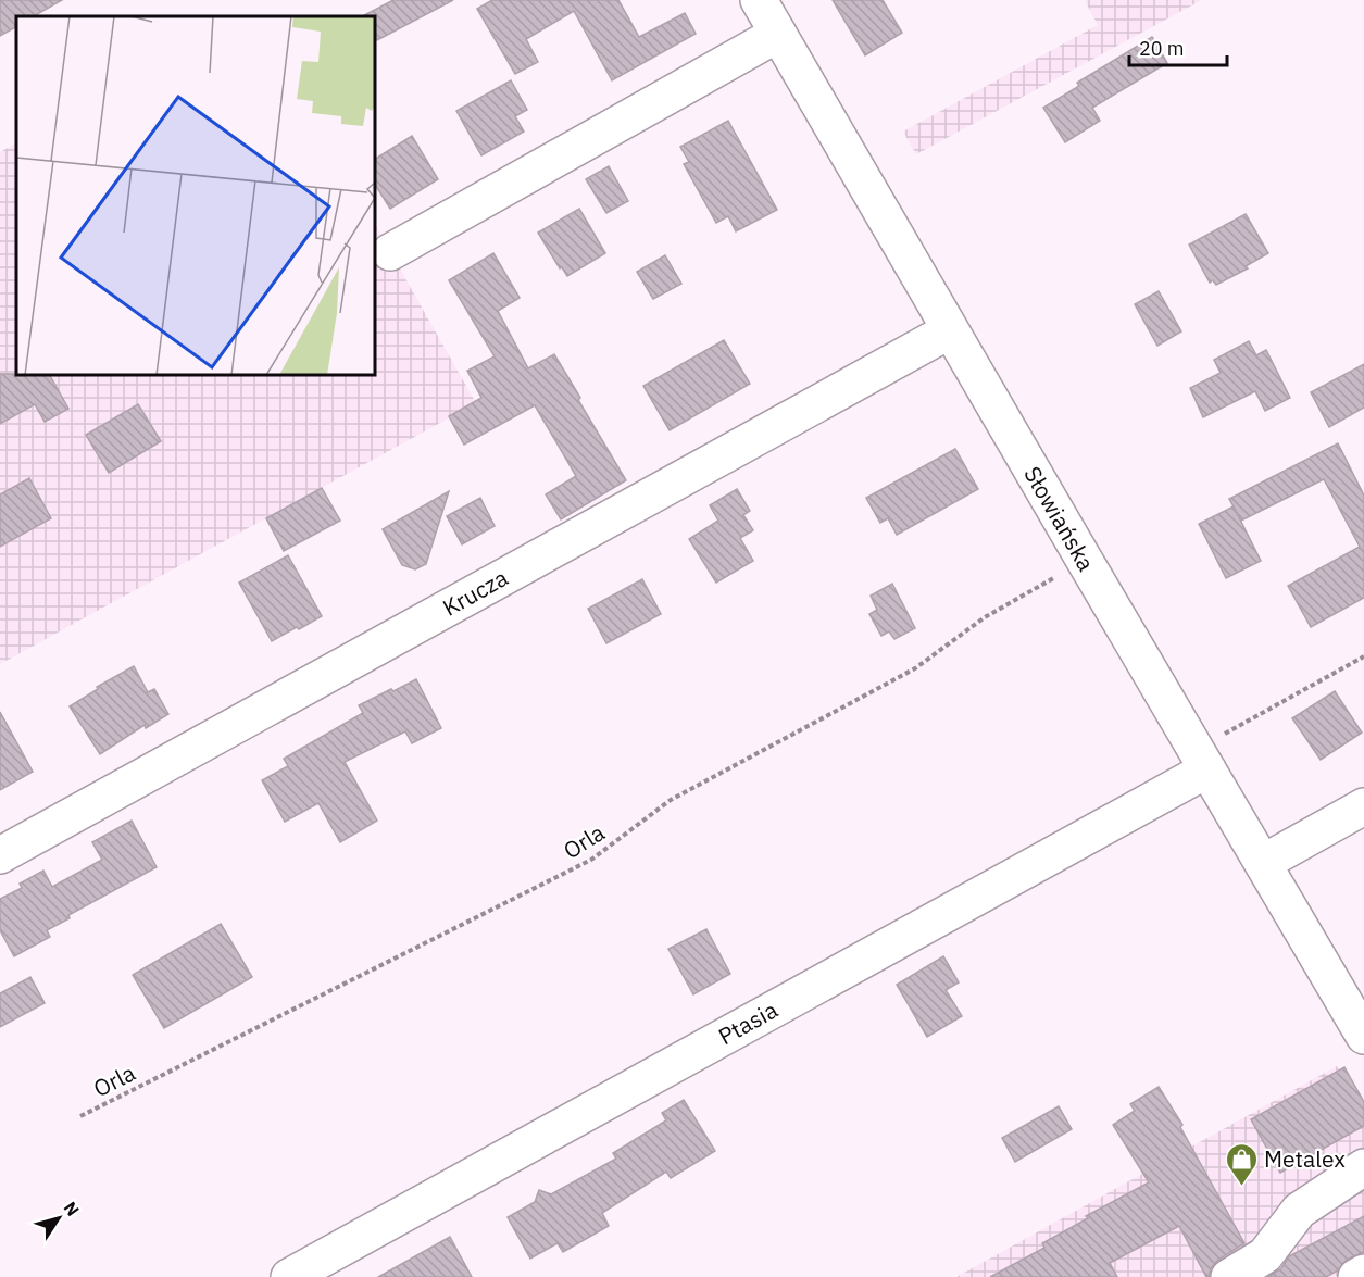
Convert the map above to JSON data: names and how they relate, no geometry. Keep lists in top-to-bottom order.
{
  "streets": {
    "street": ["Słowiańska", "Krucza", "Ptasia"],
    "path": ["Orla"]
  },
  "crossings": [
    ["Słowiańska", "Krucza"],
    ["Słowiańska", "Orla"],
    ["Słowiańska", "Ptasia"]
  ],
  "places": {
    "shop": ["Metalex"]
  },
  "scale_bar": "20 m",
  "north": "top right"
}
